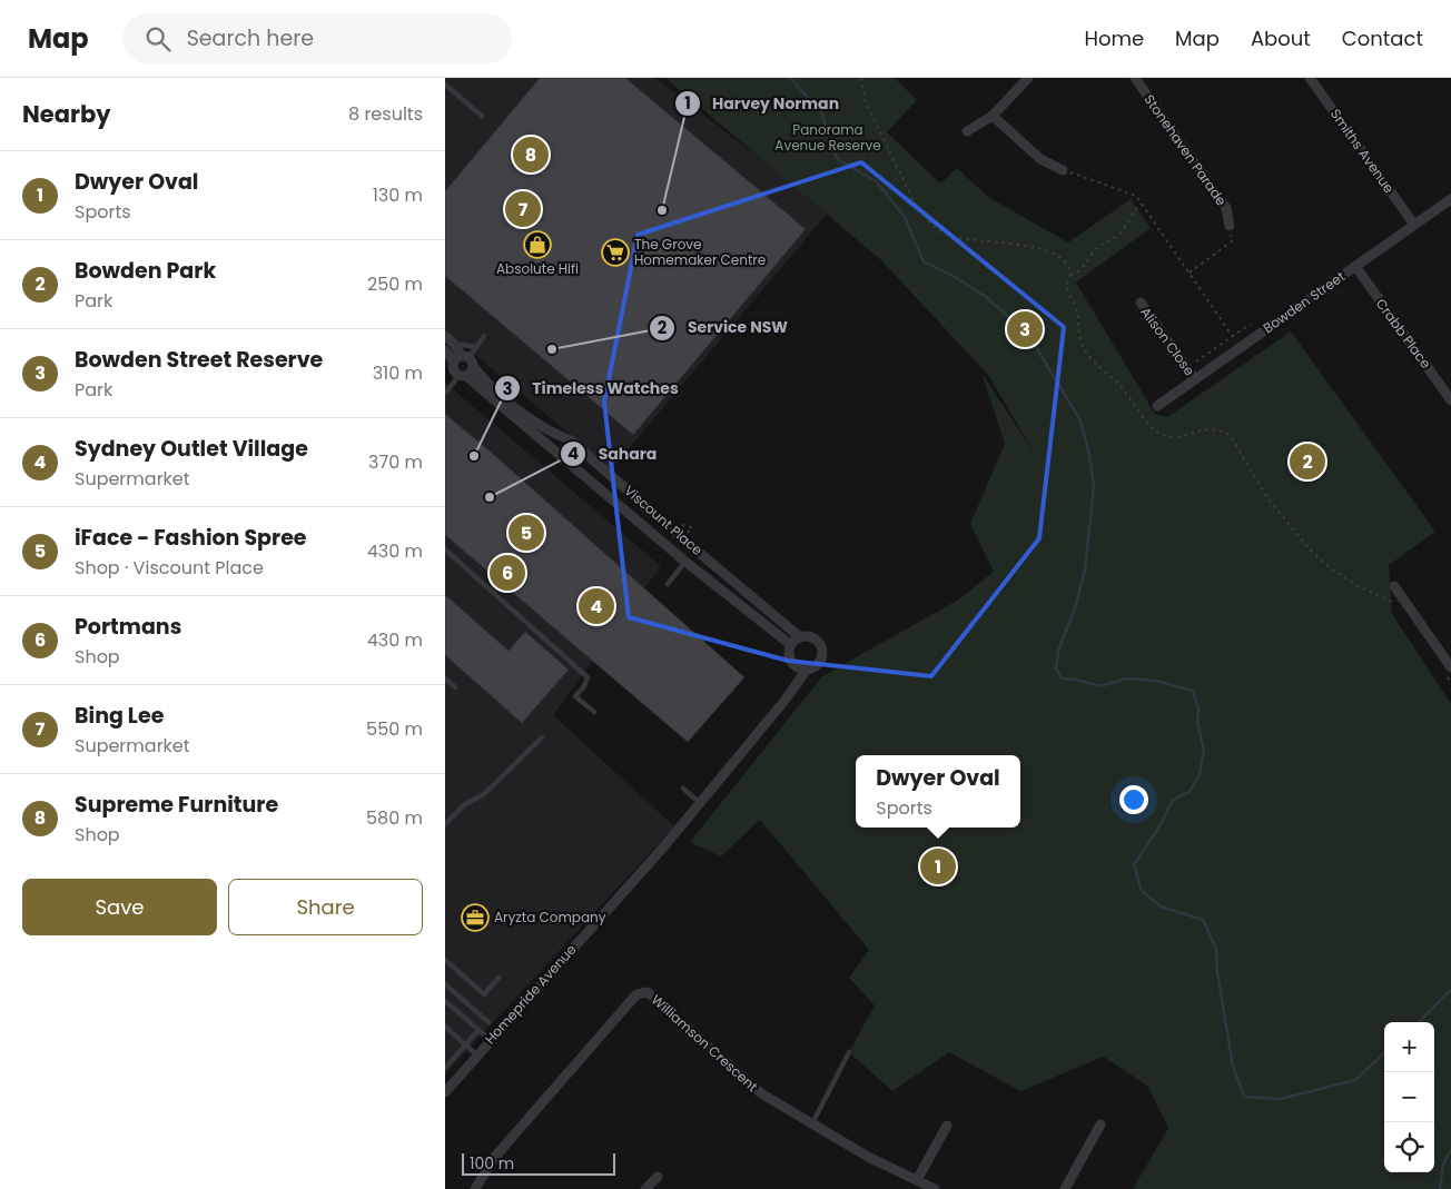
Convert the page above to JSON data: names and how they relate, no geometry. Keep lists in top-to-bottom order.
{
  "streets": {
    "street": [
      "Stonehaven Parade",
      "Smiths Avenue",
      "Bowden Street",
      "Crabb Place",
      "Alison Close",
      "Viscount Place",
      "Homepride Avenue",
      "Williamson Crescent"
    ]
  },
  "crossings": [
    ["Smiths Avenue", "Bowden Street"],
    ["Bowden Street", "Crabb Place"],
    ["Bowden Street", "Alison Close"]
  ],
  "parks": ["Panorama Avenue Reserve"],
  "places": {
    "other": [
      "Harvey Norman",
      "Service NSW",
      "Timeless Watches",
      "Sahara"
    ],
    "shop": ["Absolute Hifi"],
    "supermarket": ["The Grove Homemaker Centre"],
    "office": ["Aryzta Company"]
  },
  "scale_bar": "100 m",
  "page": {
    "header": "Map",
    "search": "Search here",
    "nav": [
      "Home",
      "Map",
      "About",
      "Contact"
    ],
    "heading": ["Nearby", "8 results"],
    "pins": [
      "8",
      "7",
      "3",
      "2",
      "5",
      "6",
      "4",
      "1"
    ],
    "list": [
      {
        "mark": "1",
        "name": "Dwyer Oval",
        "note": "Sports",
        "value": "130 m"
      },
      {
        "mark": "2",
        "name": "Bowden Park",
        "note": "Park",
        "value": "250 m"
      },
      {
        "mark": "3",
        "name": "Bowden Street Reserve",
        "note": "Park",
        "value": "310 m"
      },
      {
        "mark": "4",
        "name": "Sydney Outlet Village",
        "note": "Supermarket",
        "value": "370 m"
      },
      {
        "mark": "5",
        "name": "iFace - Fashion Spree",
        "note": "Shop · Viscount Place",
        "value": "430 m"
      },
      {
        "mark": "6",
        "name": "Portmans",
        "note": "Shop",
        "value": "430 m"
      },
      {
        "mark": "7",
        "name": "Bing Lee",
        "note": "Supermarket",
        "value": "550 m"
      },
      {
        "mark": "8",
        "name": "Supreme Furniture",
        "note": "Shop",
        "value": "580 m"
      }
    ],
    "popup": ["Dwyer Oval", "Sports"],
    "buttons": ["Save", "Share"],
    "map_buttons": ["+", "−"],
    "scale": "100 m"
  }
}
